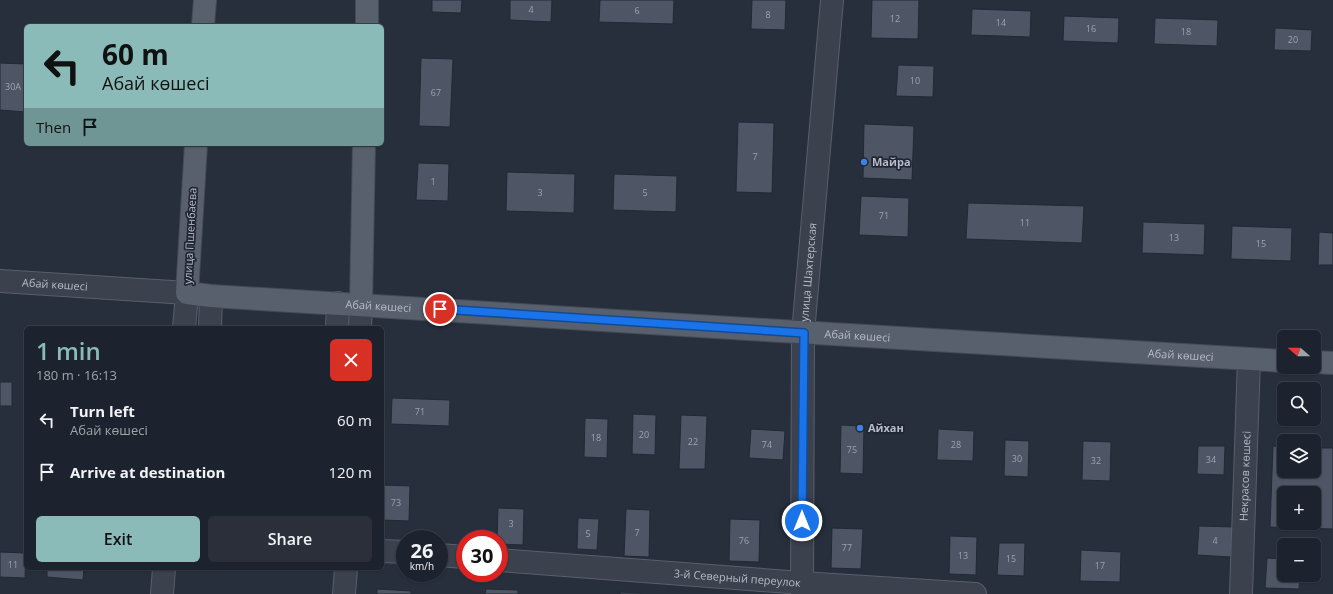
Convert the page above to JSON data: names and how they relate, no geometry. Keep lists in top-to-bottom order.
{
  "streets": {
    "main road": ["улица Пшенбаева", "Абай көшесі"],
    "street": ["улица Шахтерская", "Некрасов көшесі", "3-й Северный переулок"]
  },
  "crossings": [
    ["улица Пшенбаева", "Абай көшесі"],
    ["улица Шахтерская", "Абай көшесі"],
    ["улица Шахтерская", "3-й Северный переулок"],
    ["Абай көшесі", "Некрасов көшесі"]
  ],
  "places": ["Майра", "Айхан"],
  "house_numbers": [
    "4",
    "6",
    "8",
    "12",
    "14",
    "16",
    "18",
    "20",
    "10",
    "30А",
    "67",
    "7",
    "1",
    "3",
    "5",
    "71",
    "11",
    "13",
    "15",
    "71",
    "20",
    "18",
    "22",
    "74",
    "28",
    "75",
    "30",
    "34",
    "32",
    "73",
    "3",
    "7",
    "5",
    "76",
    "4",
    "77",
    "13",
    "15",
    "11",
    "17"
  ],
  "north": "left",
  "page": {
    "turn": ["60 m", "Абай көшесі"],
    "then": "Then",
    "heading": ["1 min", "180 m · 16:13"],
    "map_buttons": ["+", "−"],
    "list": [
      {
        "name": "Turn left",
        "note": "Абай көшесі",
        "value": "60 m"
      },
      {
        "name": "Arrive at destination",
        "value": "120 m"
      }
    ],
    "buttons": ["Exit", "Share"],
    "speed": "26 km/h",
    "limit": "30"
  }
}
